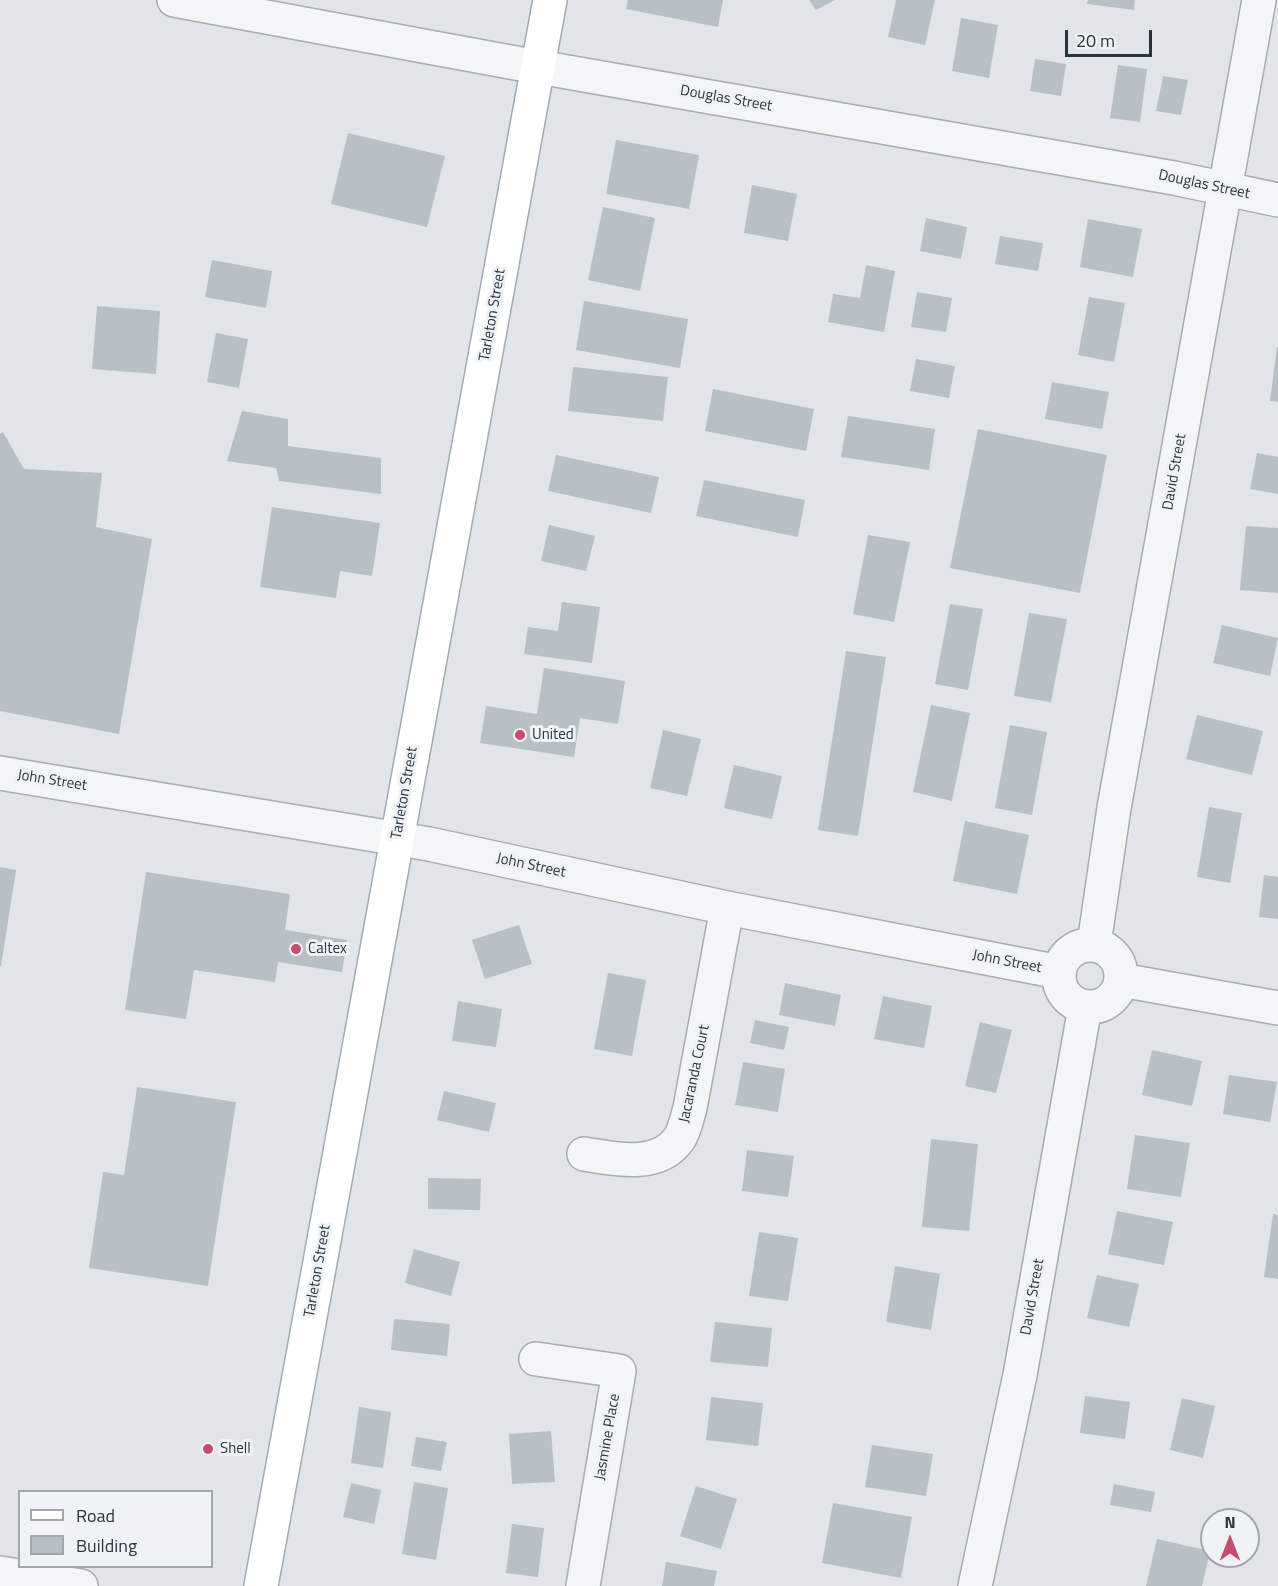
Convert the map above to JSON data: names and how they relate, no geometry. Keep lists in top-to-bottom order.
{
  "streets": {
    "main road": ["Tarleton Street"],
    "street": [
      "Douglas Street",
      "David Street",
      "John Street",
      "Jacaranda Court",
      "Jasmine Place"
    ]
  },
  "crossings": [
    ["Douglas Street", "Tarleton Street"],
    ["Douglas Street", "David Street"],
    ["Tarleton Street", "John Street"],
    ["David Street", "John Street"],
    ["John Street", "Jacaranda Court"]
  ],
  "places": ["United", "Caltex", "Shell"],
  "legend": ["Road", "Building"],
  "scale_bar": "20 m",
  "north": "top"
}
